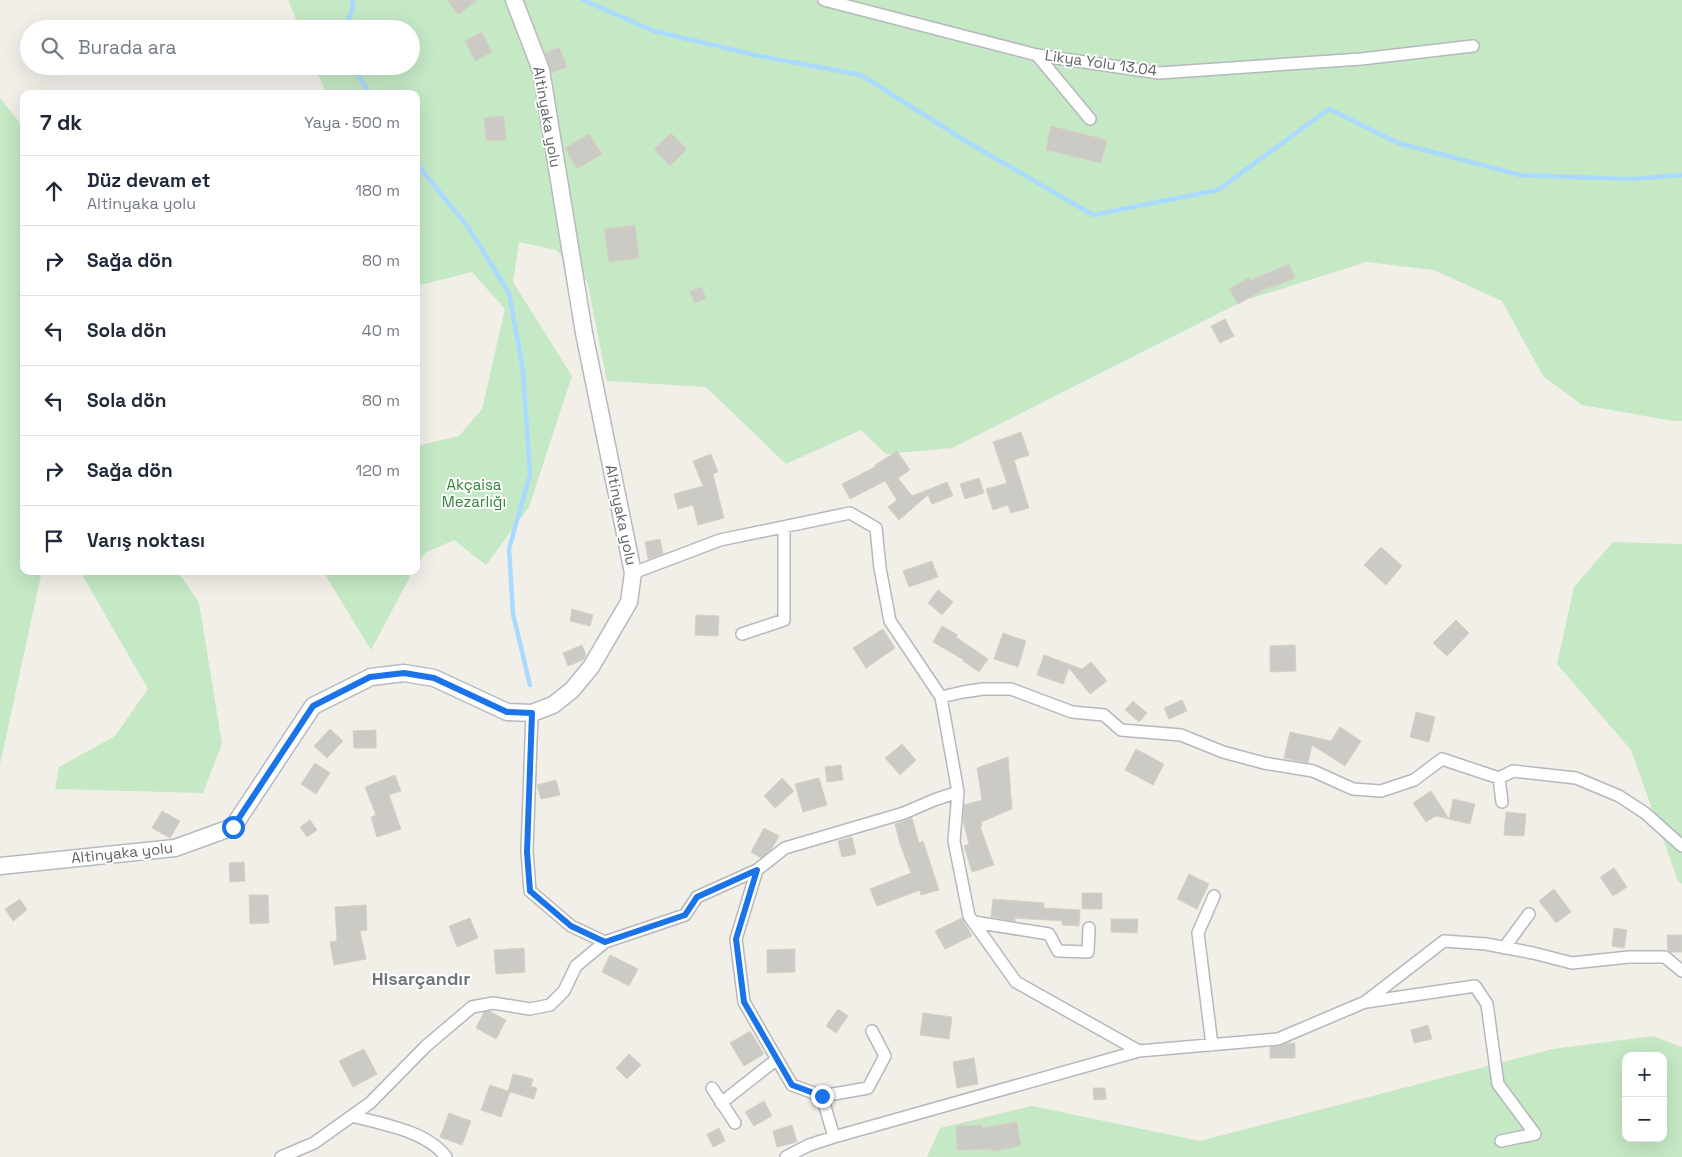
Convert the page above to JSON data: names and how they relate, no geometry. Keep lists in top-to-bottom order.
{
  "streets": {
    "main road": ["Altinyaka yolu"],
    "street": ["Likya Yolu 13.04"]
  },
  "districts": ["Hisarçandır"],
  "parks": ["Akçaisa Mezarlığı"],
  "page": {
    "search": "Burada ara",
    "heading": ["7 dk", "Yaya · 500 m"],
    "list": [
      ["Düz devam et", "Altinyaka yolu", "180 m"],
      ["Sağa dön", "80 m"],
      ["Sola dön", "40 m"],
      ["Sola dön", "80 m"],
      ["Sağa dön", "120 m"],
      "Varış noktası"
    ],
    "map_buttons": ["+", "−"]
  }
}
